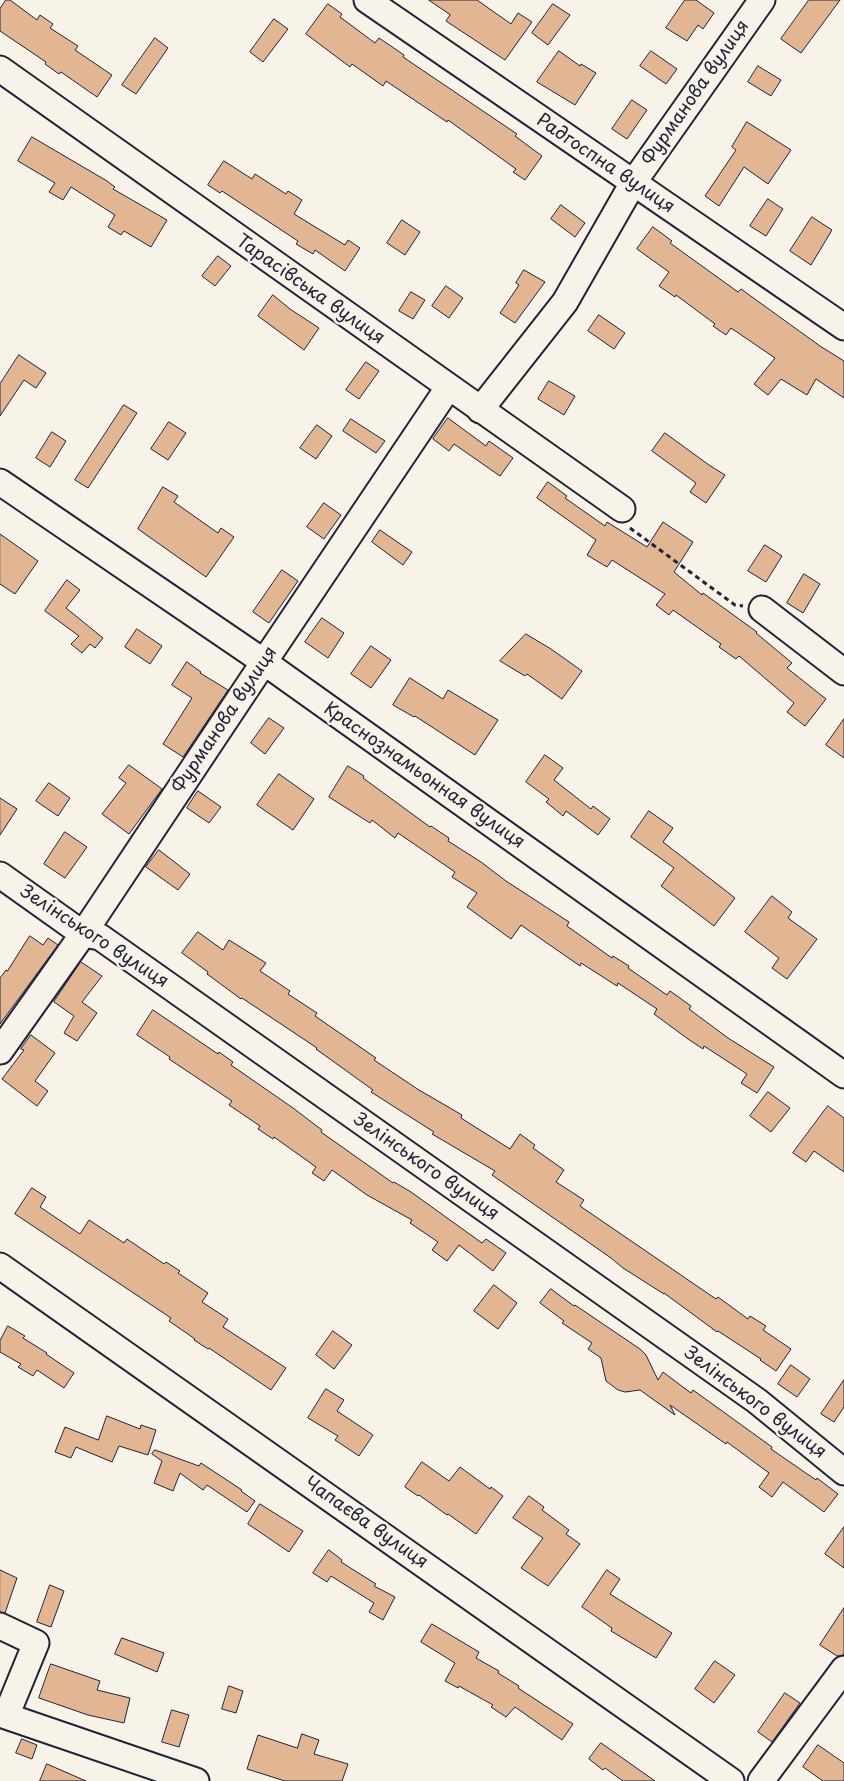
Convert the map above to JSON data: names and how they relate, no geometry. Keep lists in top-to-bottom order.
{
  "streets": {
    "street": [
      "Фурманова вулиця",
      "Радгоспна вулиця",
      "Тарасівська вулиця",
      "Краснознамьонная вулиця",
      "Зелінського вулиця",
      "Чапаєва вулиця"
    ]
  },
  "crossings": [
    ["Фурманова вулиця", "Радгоспна вулиця"],
    ["Фурманова вулиця", "Тарасівська вулиця"],
    ["Фурманова вулиця", "Краснознамьонная вулиця"],
    ["Фурманова вулиця", "Зелінського вулиця"]
  ]
}
